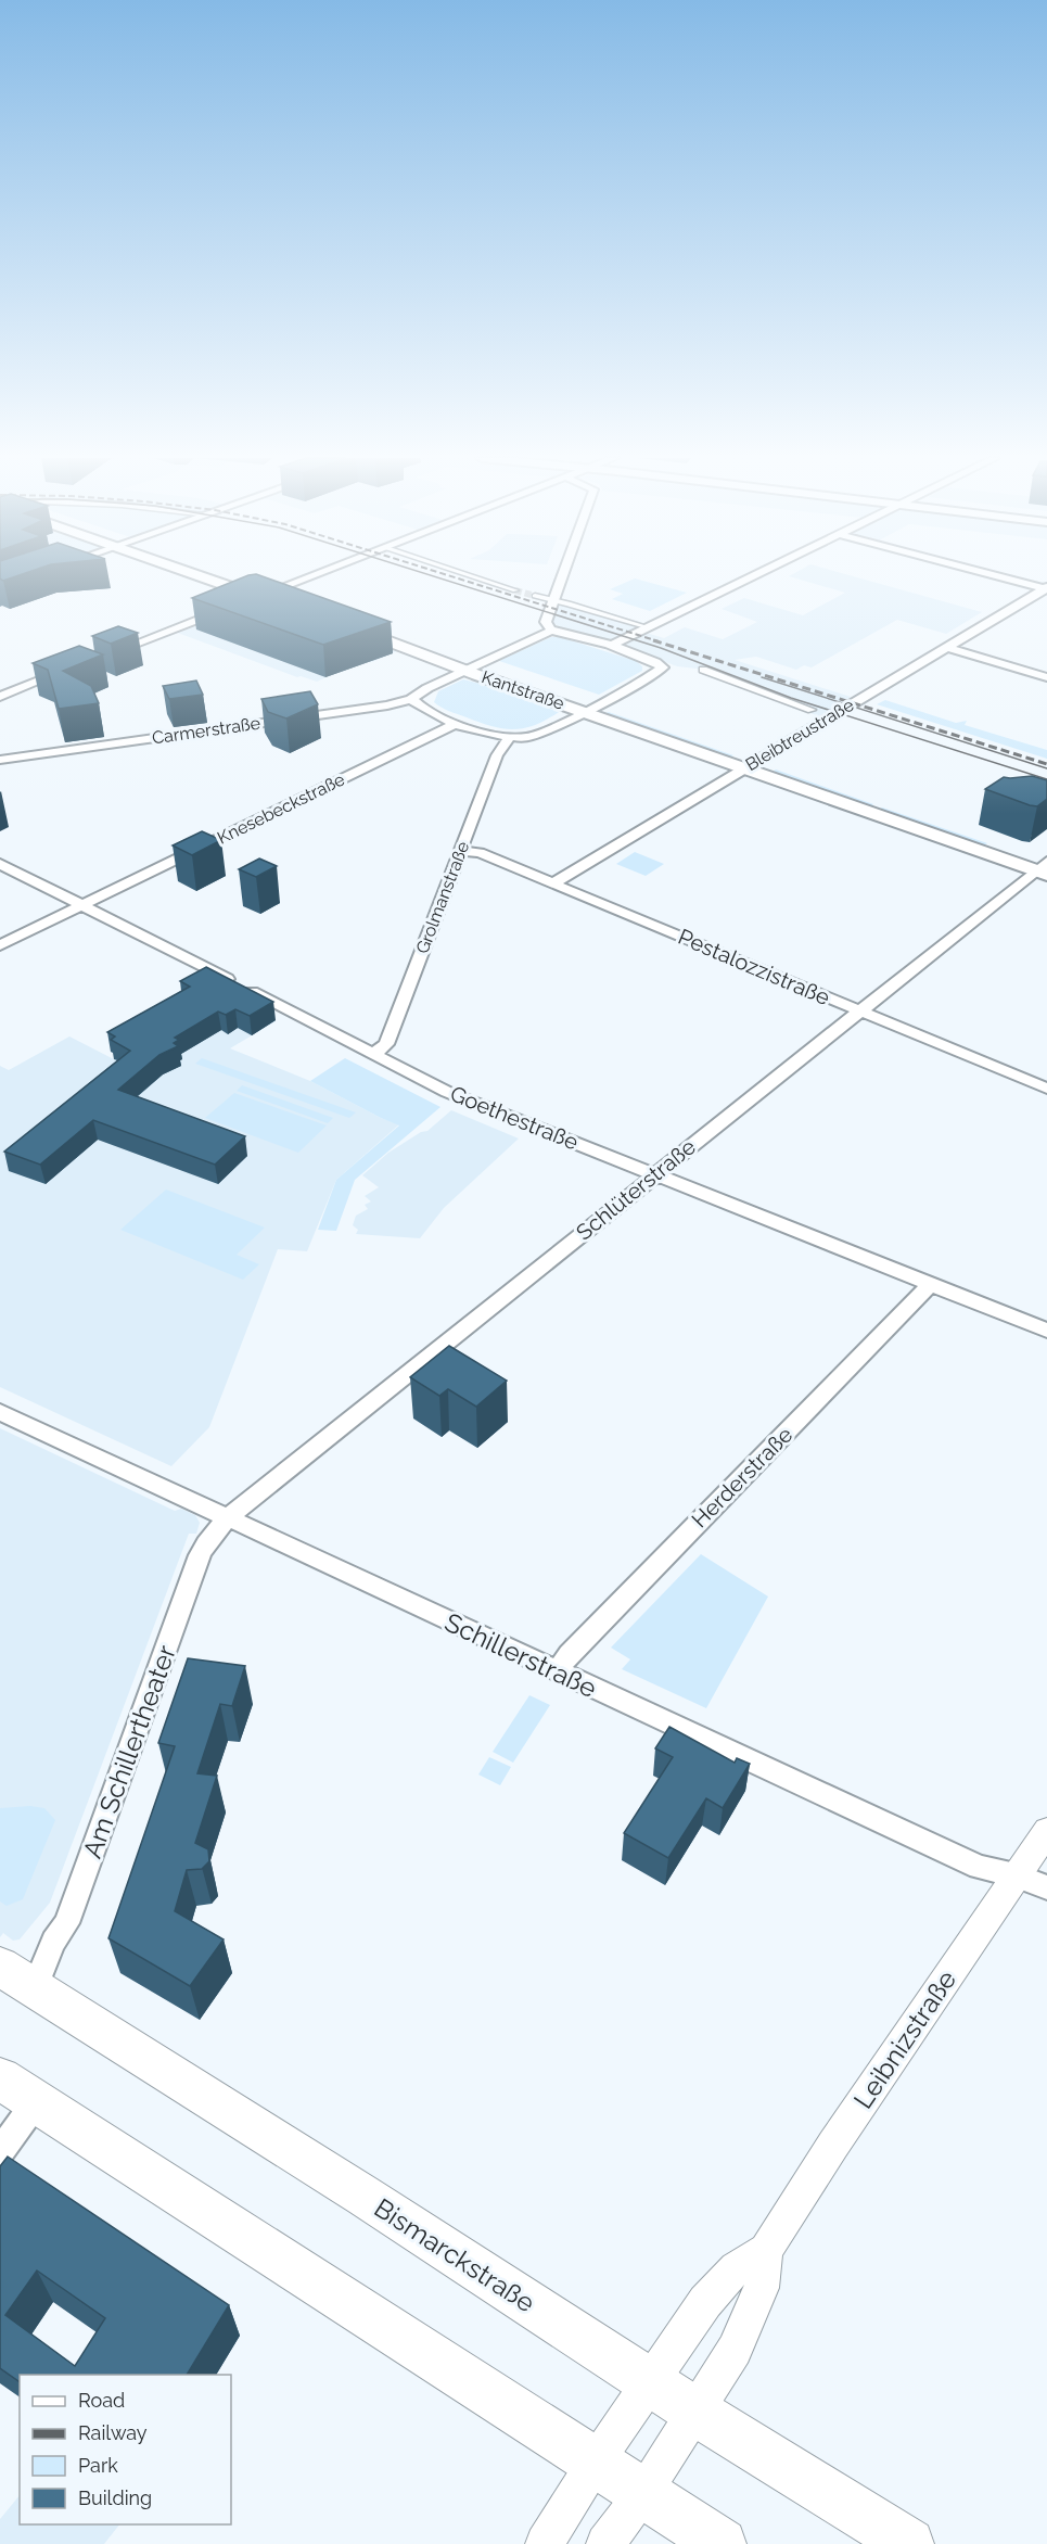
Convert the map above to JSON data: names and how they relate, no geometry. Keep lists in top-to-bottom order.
{
  "streets": {
    "main road": ["Kantstraße", "Bismarckstraße"],
    "street": [
      "Carmerstraße",
      "Bleibtreustraße",
      "Knesebeckstraße",
      "Grolmanstraße",
      "Pestalozzistraße",
      "Goethestraße",
      "Schlüterstraße",
      "Herderstraße",
      "Schillerstraße",
      "Am Schillertheater",
      "Leibnizstraße"
    ]
  },
  "crossings": [
    ["Kantstraße", "Carmerstraße"],
    ["Kantstraße", "Bleibtreustraße"],
    ["Kantstraße", "Schlüterstraße"],
    ["Bleibtreustraße", "Pestalozzistraße"],
    ["Knesebeckstraße", "Goethestraße"],
    ["Grolmanstraße", "Pestalozzistraße"],
    ["Grolmanstraße", "Goethestraße"],
    ["Pestalozzistraße", "Schlüterstraße"],
    ["Goethestraße", "Schlüterstraße"],
    ["Goethestraße", "Herderstraße"],
    ["Schlüterstraße", "Schillerstraße"],
    ["Schlüterstraße", "Am Schillertheater"],
    ["Herderstraße", "Schillerstraße"],
    ["Schillerstraße", "Am Schillertheater"],
    ["Schillerstraße", "Leibnizstraße"],
    ["Am Schillertheater", "Bismarckstraße"],
    ["Leibnizstraße", "Bismarckstraße"]
  ],
  "legend": [
    "Road",
    "Railway",
    "Park",
    "Building"
  ]
}
